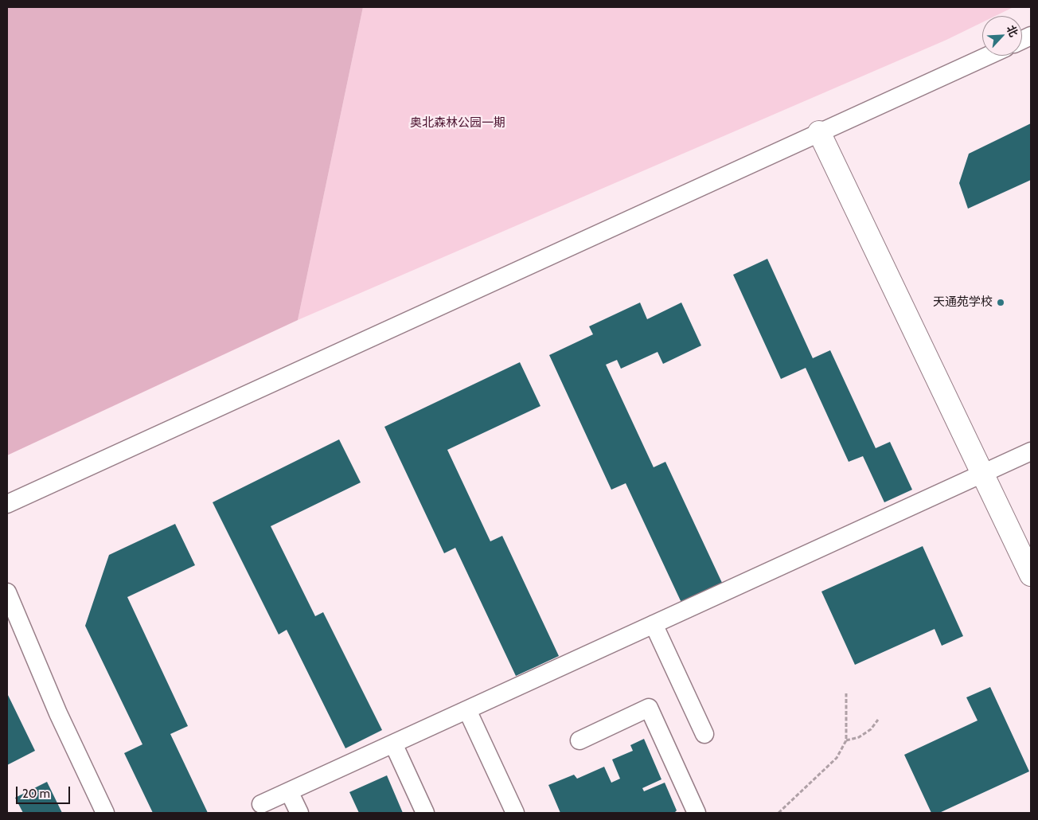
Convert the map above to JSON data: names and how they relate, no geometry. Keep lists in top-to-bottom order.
{
  "parks": ["奥北森林公园一期"],
  "places": ["天通苑学校"],
  "scale_bar": "20 m",
  "north": "top right"
}
